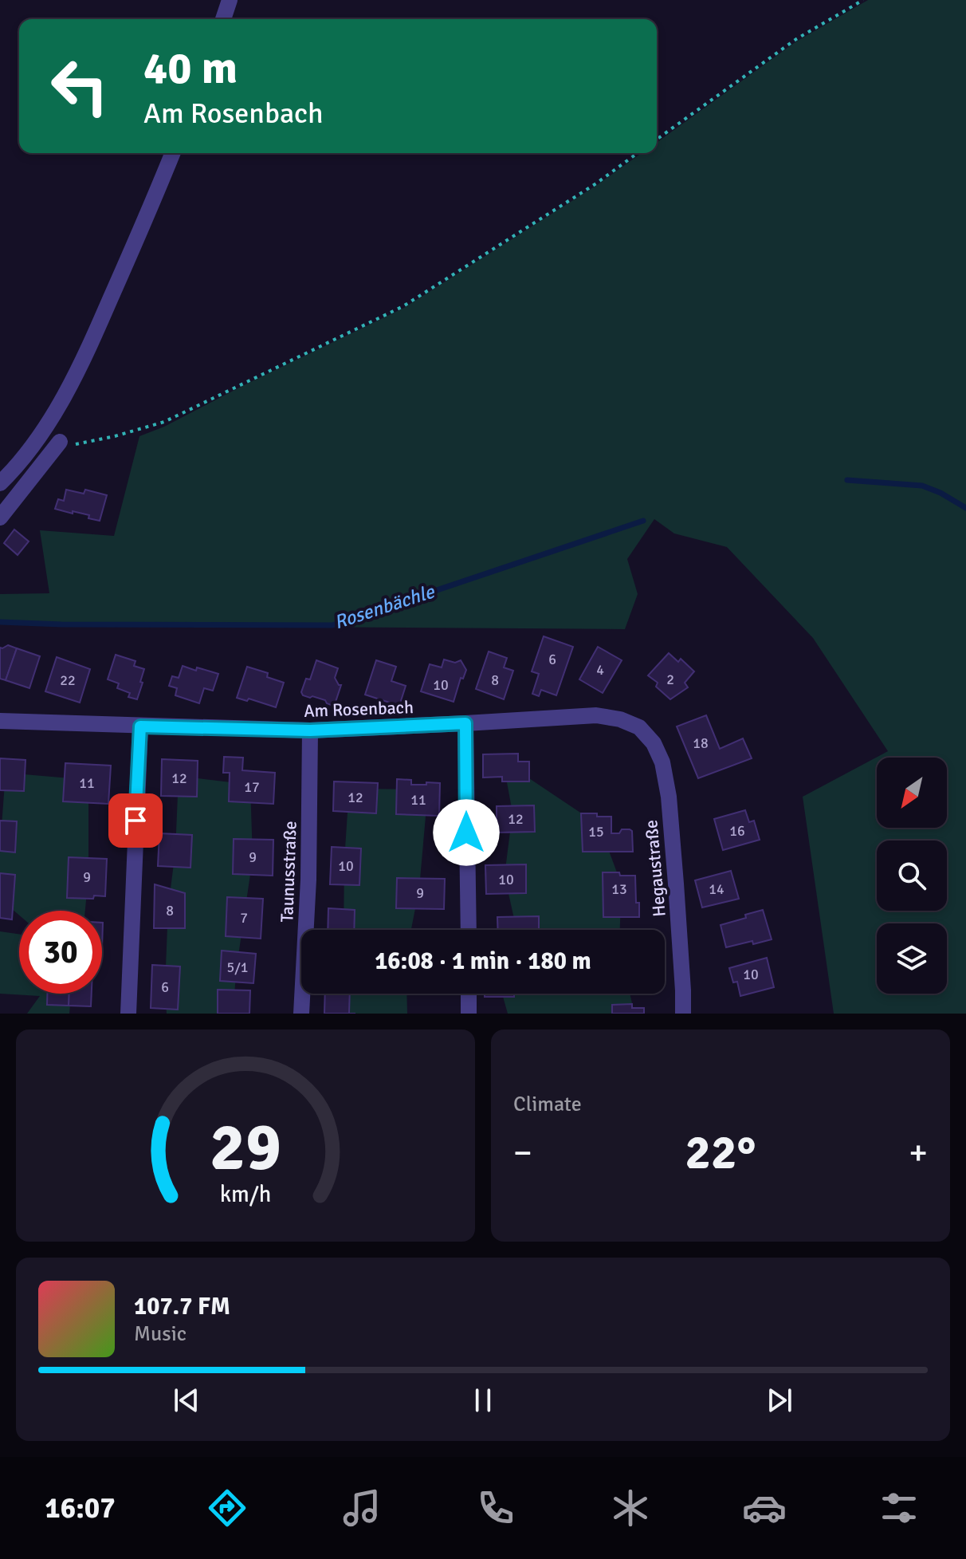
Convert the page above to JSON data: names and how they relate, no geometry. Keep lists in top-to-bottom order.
{
  "streets": {
    "street": ["Am Rosenbach", "Hegaustraße", "Taunusstraße"]
  },
  "crossings": [
    ["Am Rosenbach", "Hegaustraße"],
    ["Am Rosenbach", "Taunusstraße"]
  ],
  "water": ["Rosenbächle"],
  "house_numbers": [
    "6",
    "4",
    "2",
    "22",
    "8",
    "10",
    "18",
    "12",
    "11",
    "17",
    "12",
    "11",
    "12",
    "16",
    "15",
    "9",
    "10",
    "9",
    "10",
    "13",
    "14",
    "9",
    "8",
    "7",
    "5/1",
    "10",
    "6"
  ],
  "north": "bottom left",
  "page": {
    "turn": ["40 m", "Am Rosenbach"],
    "limit": "30",
    "trip": "16:08 · 1 min · 180 m",
    "tile": "Climate",
    "heat": ["−", "22°", "+"],
    "song": ["107.7 FM", "Music"],
    "tabs": "16:07",
    "gauge": ["29", "km/h"]
  }
}
